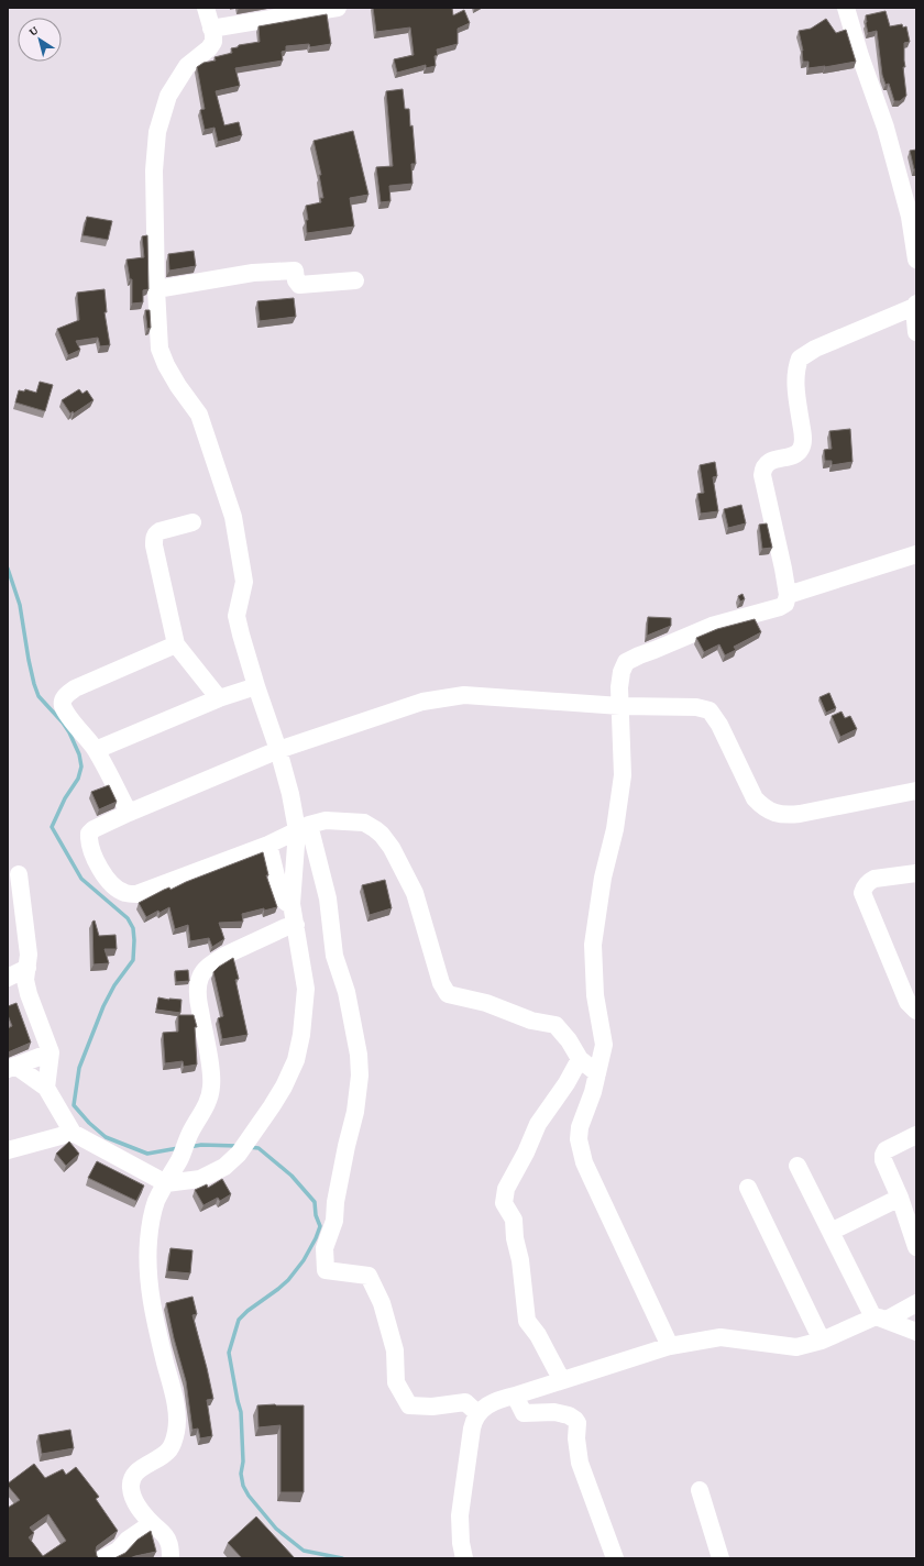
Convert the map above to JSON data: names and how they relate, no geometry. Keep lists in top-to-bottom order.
{
  "north": "top left"
}
